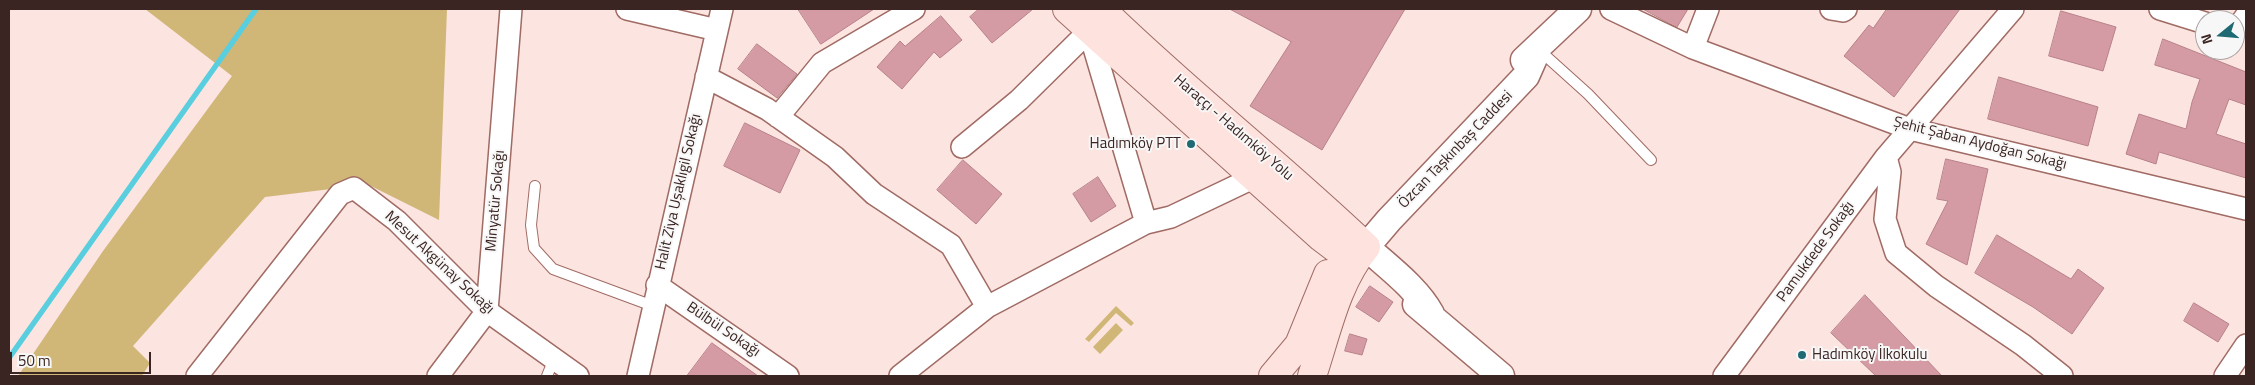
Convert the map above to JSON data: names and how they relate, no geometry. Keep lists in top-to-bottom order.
{
  "streets": {
    "main road": ["Haraççı - Hadımköy Yolu"],
    "street": [
      "Şehit Şaban Aydoğan Sokağı",
      "Özcan Taşkınbaş Caddesi",
      "Halit Ziya Uşaklıgil Sokağı",
      "Minyatür Sokağı",
      "Pamukdede Sokağı",
      "Mesut Akgünay Sokağı",
      "Bülbül Sokağı"
    ]
  },
  "crossings": [
    ["Haraççı - Hadımköy Yolu", "Özcan Taşkınbaş Caddesi"],
    ["Şehit Şaban Aydoğan Sokağı", "Pamukdede Sokağı"],
    ["Halit Ziya Uşaklıgil Sokağı", "Bülbül Sokağı"],
    ["Minyatür Sokağı", "Mesut Akgünay Sokağı"]
  ],
  "places": ["Hadımköy PTT", "Hadımköy İlkokulu"],
  "scale_bar": "50 m",
  "north": "left"
}
